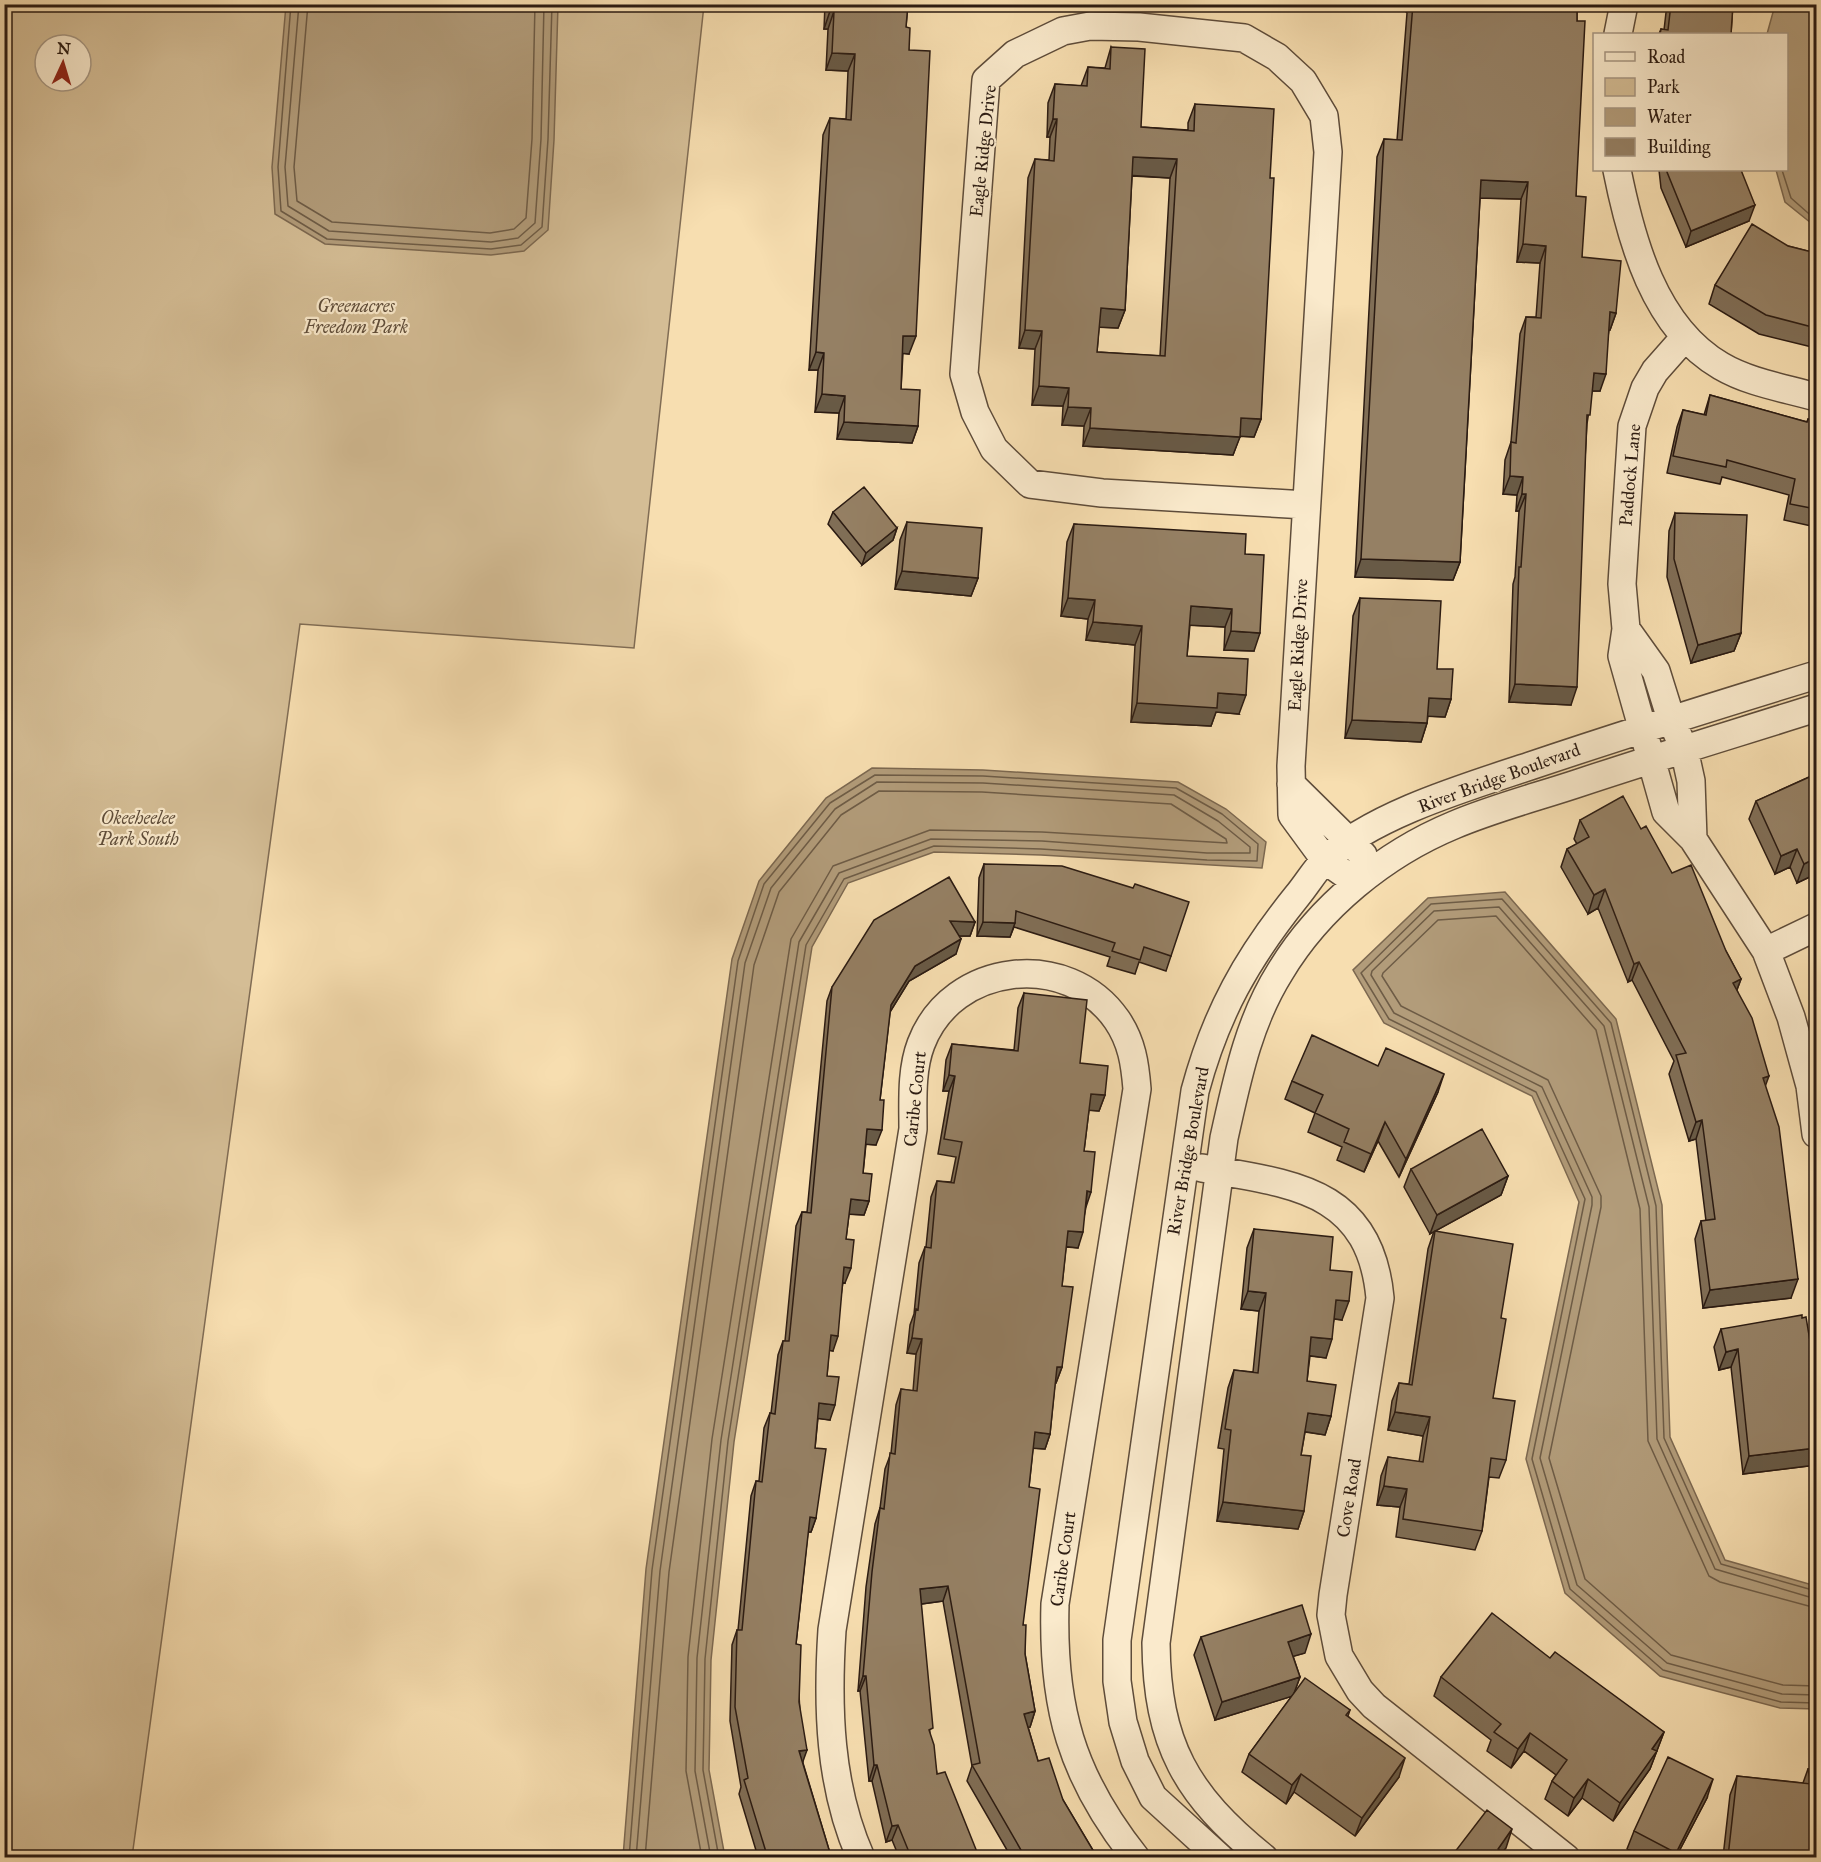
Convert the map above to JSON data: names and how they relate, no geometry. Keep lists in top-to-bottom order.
{
  "streets": {
    "street": [
      "Eagle Ridge Drive",
      "Paddock Lane",
      "River Bridge Boulevard",
      "Caribe Court",
      "Cove Road"
    ]
  },
  "crossings": [
    ["Eagle Ridge Drive", "River Bridge Boulevard"],
    ["Paddock Lane", "River Bridge Boulevard"],
    ["River Bridge Boulevard", "Cove Road"]
  ],
  "parks": ["Greenacres Freedom Park", "Okeeheelee Park South"],
  "legend": [
    "Road",
    "Park",
    "Water",
    "Building"
  ],
  "north": "top"
}
